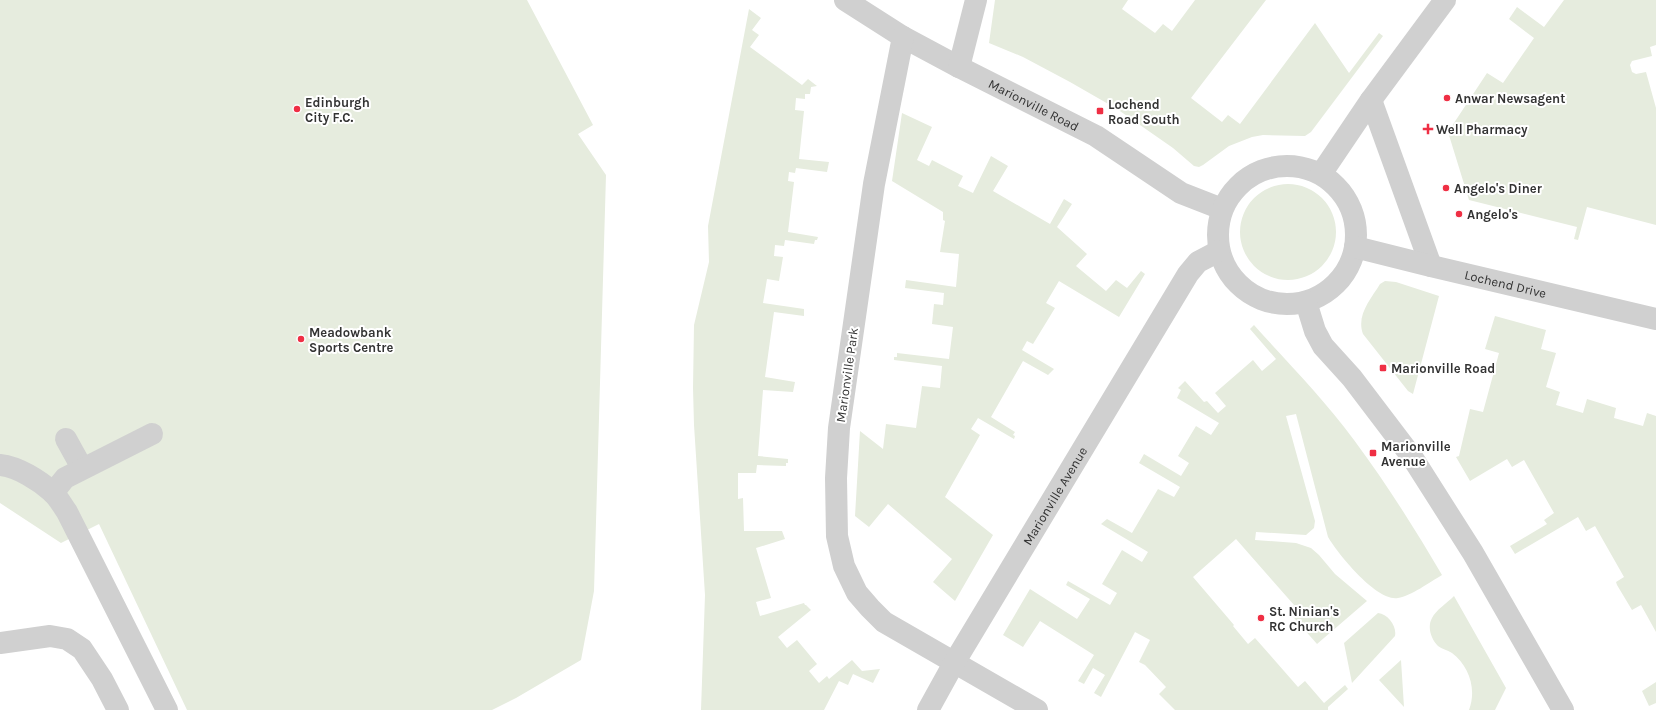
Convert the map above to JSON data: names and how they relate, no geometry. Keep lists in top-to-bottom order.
{
  "streets": {
    "street": [
      "Marionville Road",
      "Lochend Drive",
      "Marionville Park",
      "Marionville Avenue"
    ]
  },
  "crossings": [
    ["Marionville Road", "Lochend Drive"],
    ["Marionville Road", "Marionville Park"],
    ["Marionville Road", "Marionville Avenue"],
    ["Lochend Drive", "Marionville Avenue"],
    ["Marionville Park", "Marionville Avenue"]
  ],
  "places": {
    "other": [
      "Anwar Newsagent",
      "Edinburgh City F.C.",
      "Angelo's Diner",
      "Angelo's",
      "Meadowbank Sports Centre",
      "St. Ninian's RC Church"
    ],
    "transit": ["Lochend Road South", "Marionville Road", "Marionville Avenue"],
    "health": ["Well Pharmacy"]
  }
}
